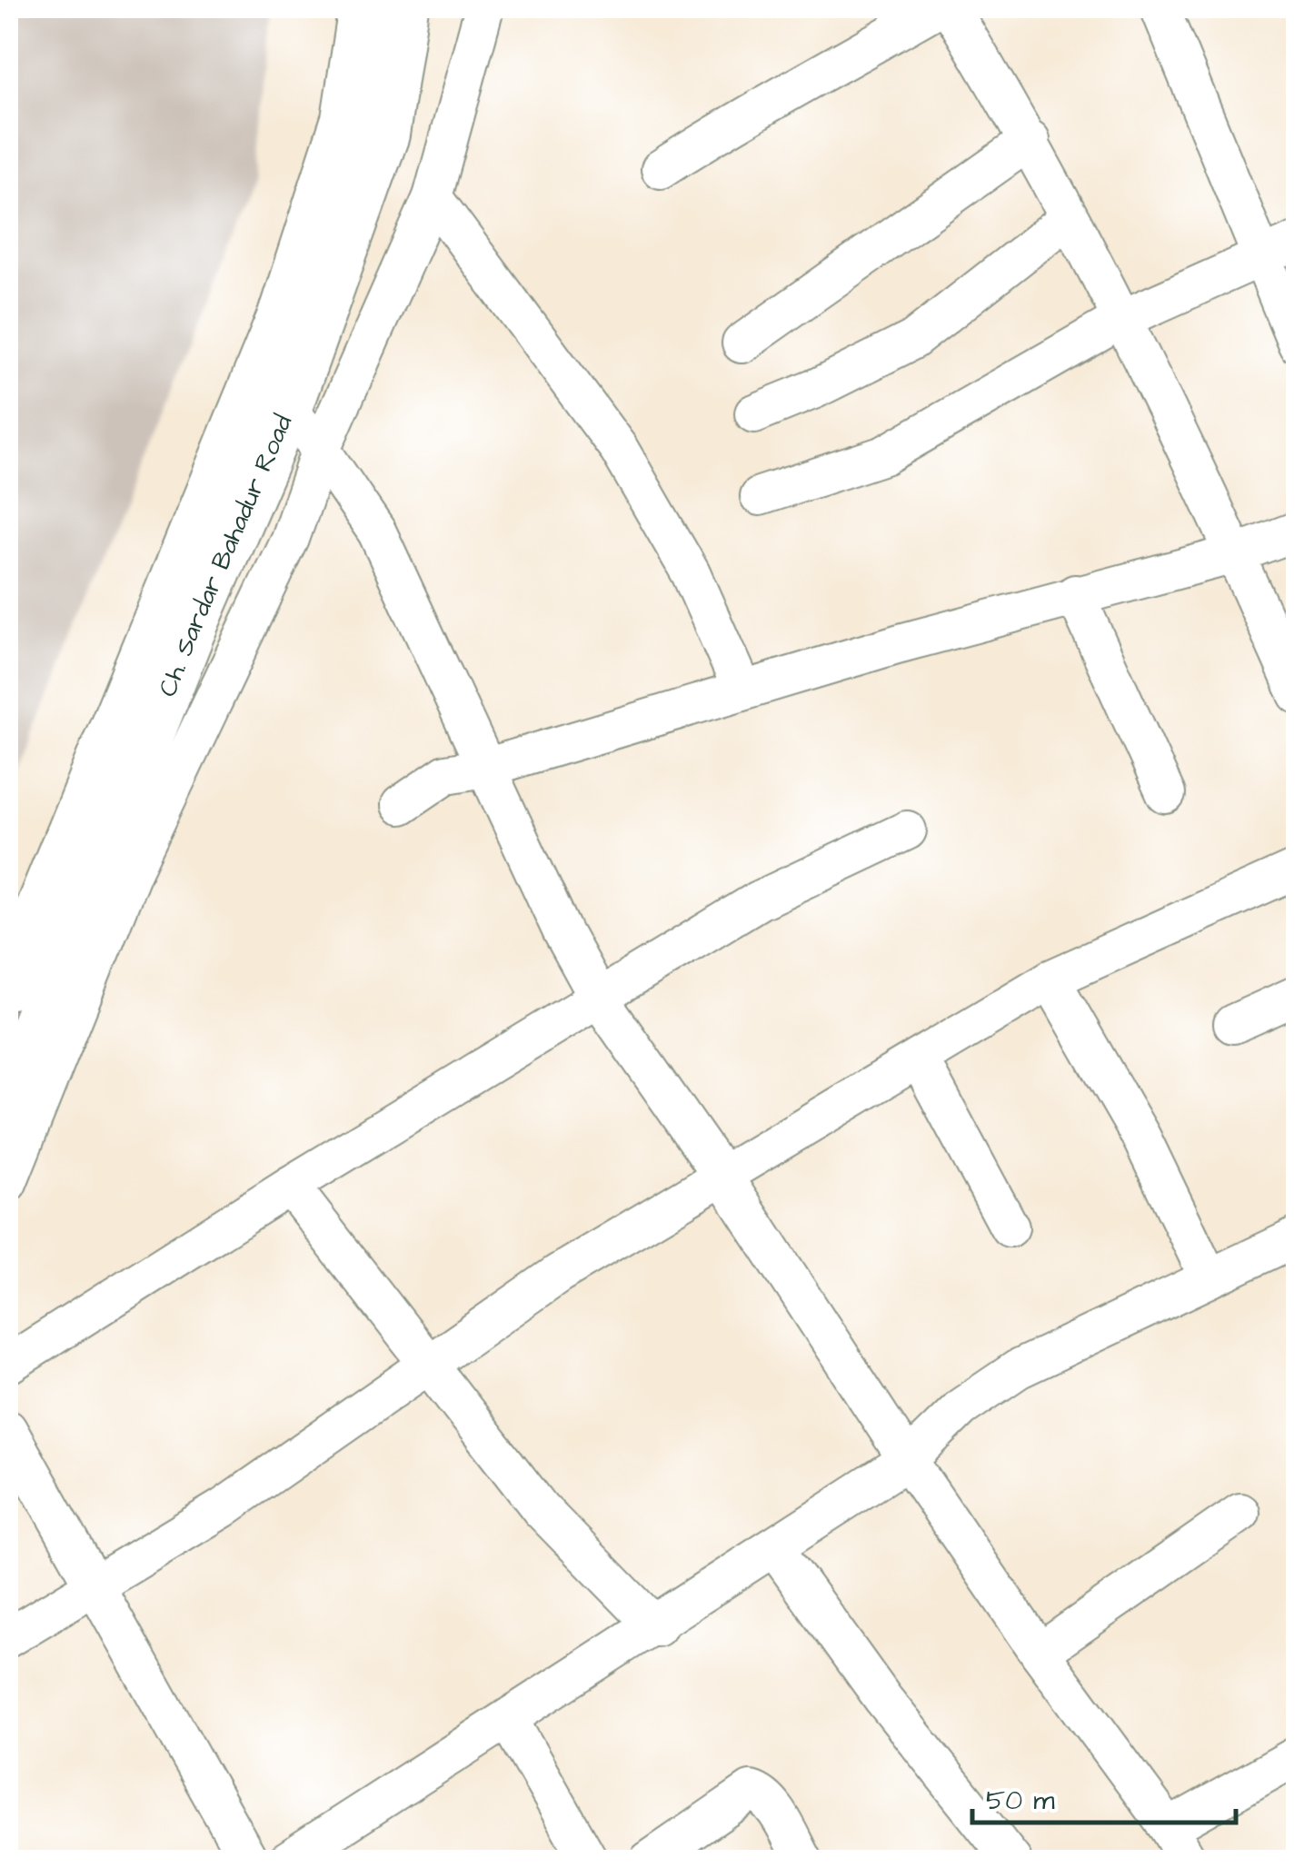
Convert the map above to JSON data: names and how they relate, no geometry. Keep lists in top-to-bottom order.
{
  "streets": {
    "main road": ["Ch. Sardar Bahadur Road"]
  },
  "scale_bar": "50 m"
}
